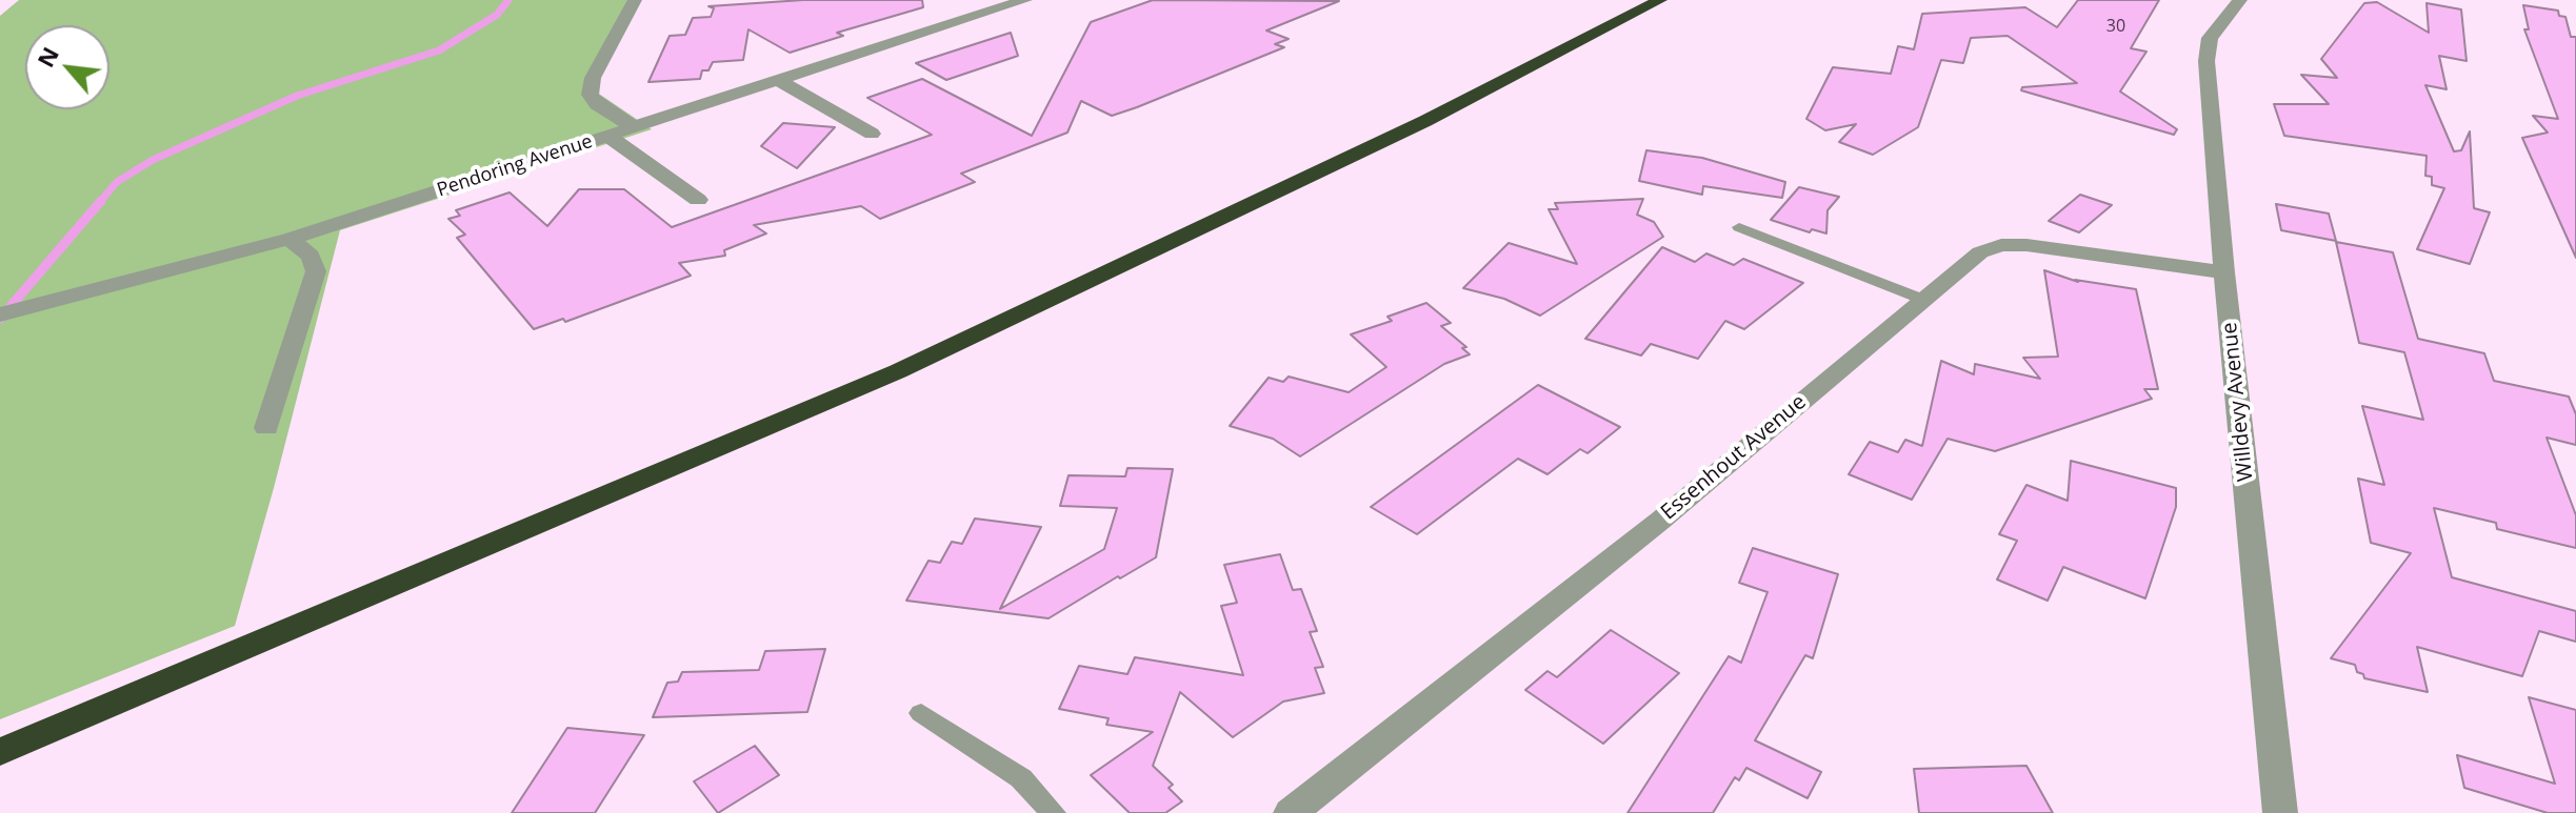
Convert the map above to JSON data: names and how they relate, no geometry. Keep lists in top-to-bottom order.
{
  "streets": {
    "street": ["Pendoring Avenue", "Willdevy Avenue", "Essenhout Avenue"]
  },
  "crossings": [
    ["Willdevy Avenue", "Essenhout Avenue"]
  ],
  "house_numbers": ["30"],
  "north": "top left"
}
